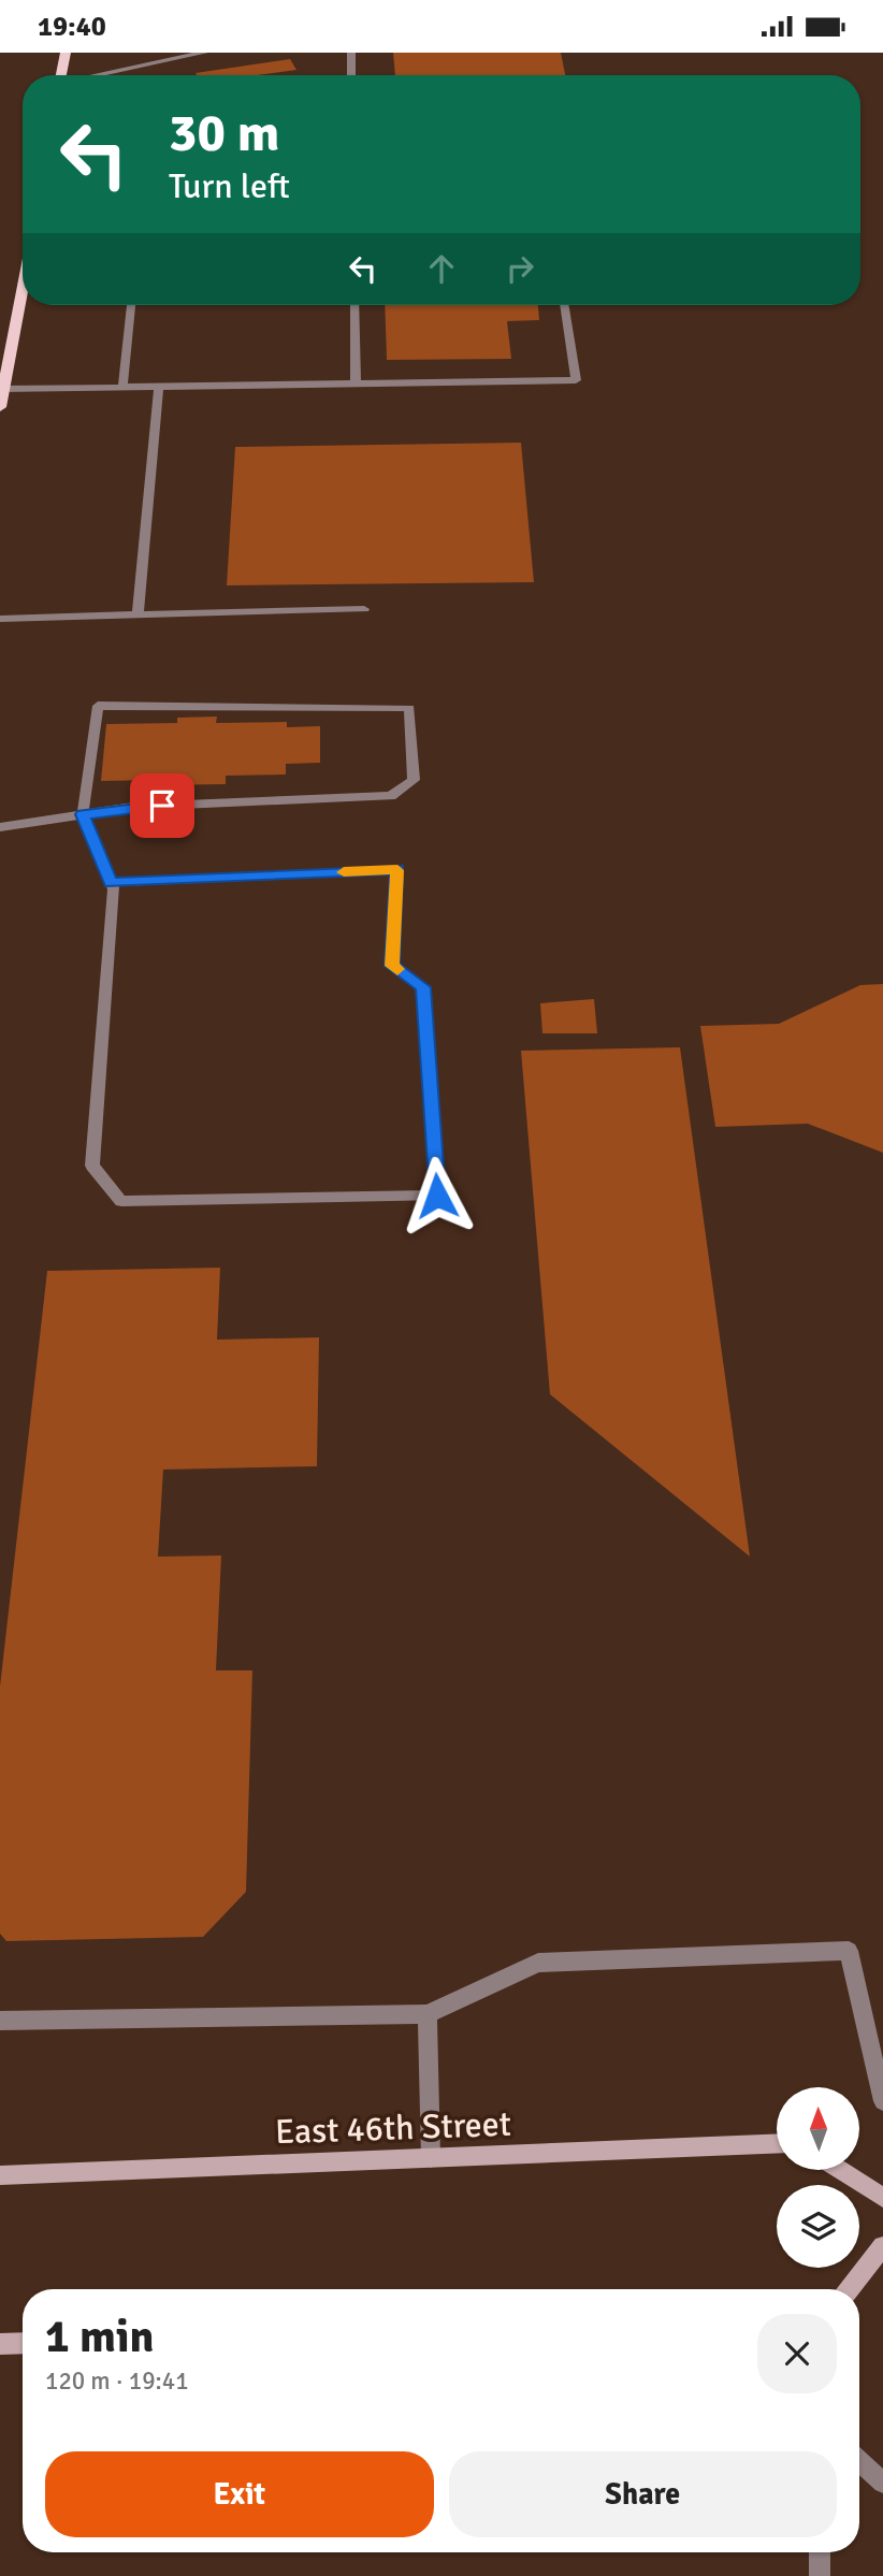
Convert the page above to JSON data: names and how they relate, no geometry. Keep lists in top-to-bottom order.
{
  "streets": {
    "street": ["East 46th Street"]
  },
  "north": "top",
  "page": {
    "status": "19:40",
    "turn": ["30 m", "Turn left"],
    "heading": ["1 min", "120 m · 19:41"],
    "buttons": ["Exit", "Share"]
  }
}
